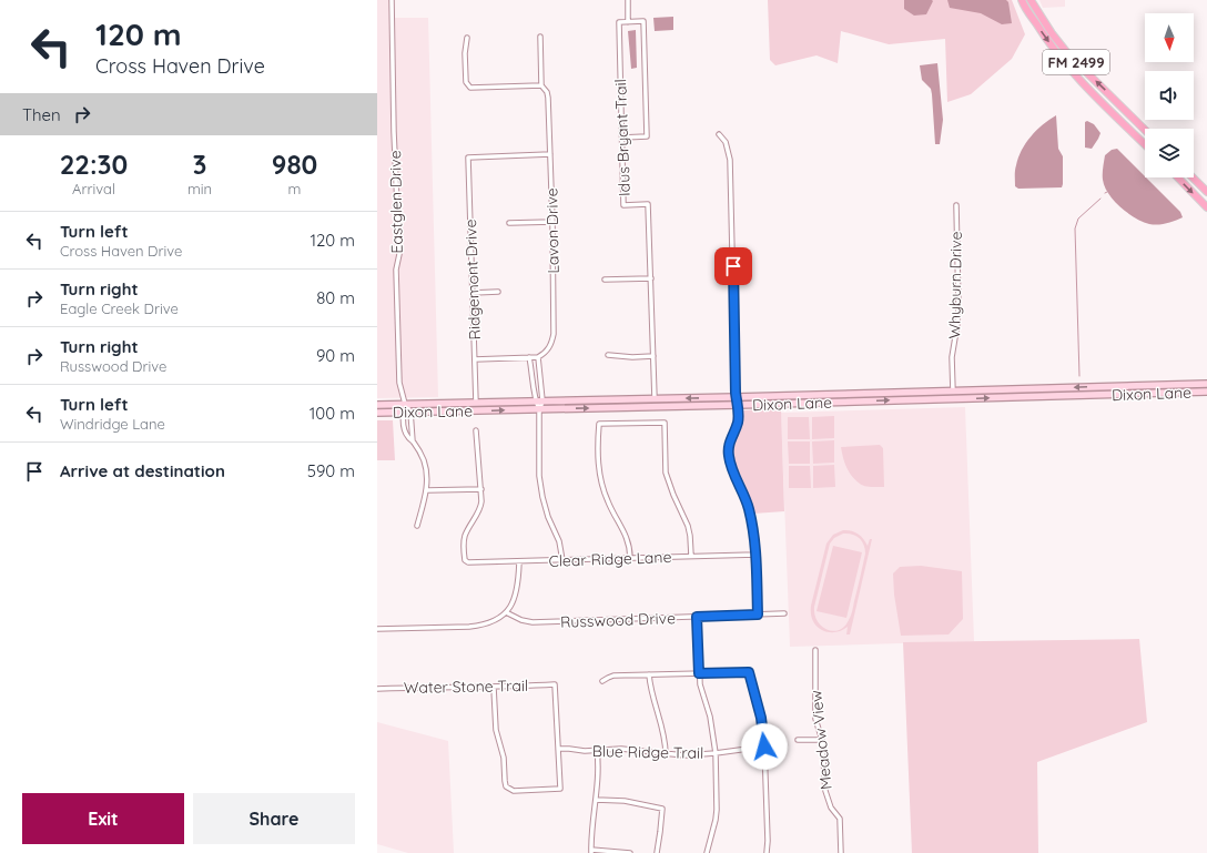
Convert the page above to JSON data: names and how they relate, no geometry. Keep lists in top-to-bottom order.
{
  "streets": {
    "main road": ["FM 2499", "Dixon Lane"],
    "street": [
      "Idus Bryant Trail",
      "Eastglen Drive",
      "Lavon Drive",
      "Ridgemont Drive",
      "Whyburn Drive",
      "Clear Ridge Lane",
      "Russwood Drive",
      "Water Stone Trail",
      "Meadow View",
      "Blue Ridge Trail"
    ]
  },
  "crossings": [
    ["Idus Bryant Trail", "Dixon Lane"],
    ["Eastglen Drive", "Dixon Lane"],
    ["Lavon Drive", "Ridgemont Drive"],
    ["Ridgemont Drive", "Dixon Lane"],
    ["Whyburn Drive", "Dixon Lane"],
    ["Water Stone Trail", "Blue Ridge Trail"]
  ],
  "north": "bottom",
  "page": {
    "turn": ["120 m", "Cross Haven Drive"],
    "then": "Then",
    "eta": [
      "22:30",
      "Arrival",
      "3",
      "min",
      "980",
      "m"
    ],
    "list": [
      {
        "name": "Turn left",
        "note": "Cross Haven Drive",
        "value": "120 m"
      },
      {
        "name": "Turn right",
        "note": "Eagle Creek Drive",
        "value": "80 m"
      },
      {
        "name": "Turn right",
        "note": "Russwood Drive",
        "value": "90 m"
      },
      {
        "name": "Turn left",
        "note": "Windridge Lane",
        "value": "100 m"
      },
      {
        "name": "Arrive at destination",
        "value": "590 m"
      }
    ],
    "buttons": ["Exit", "Share"]
  }
}
